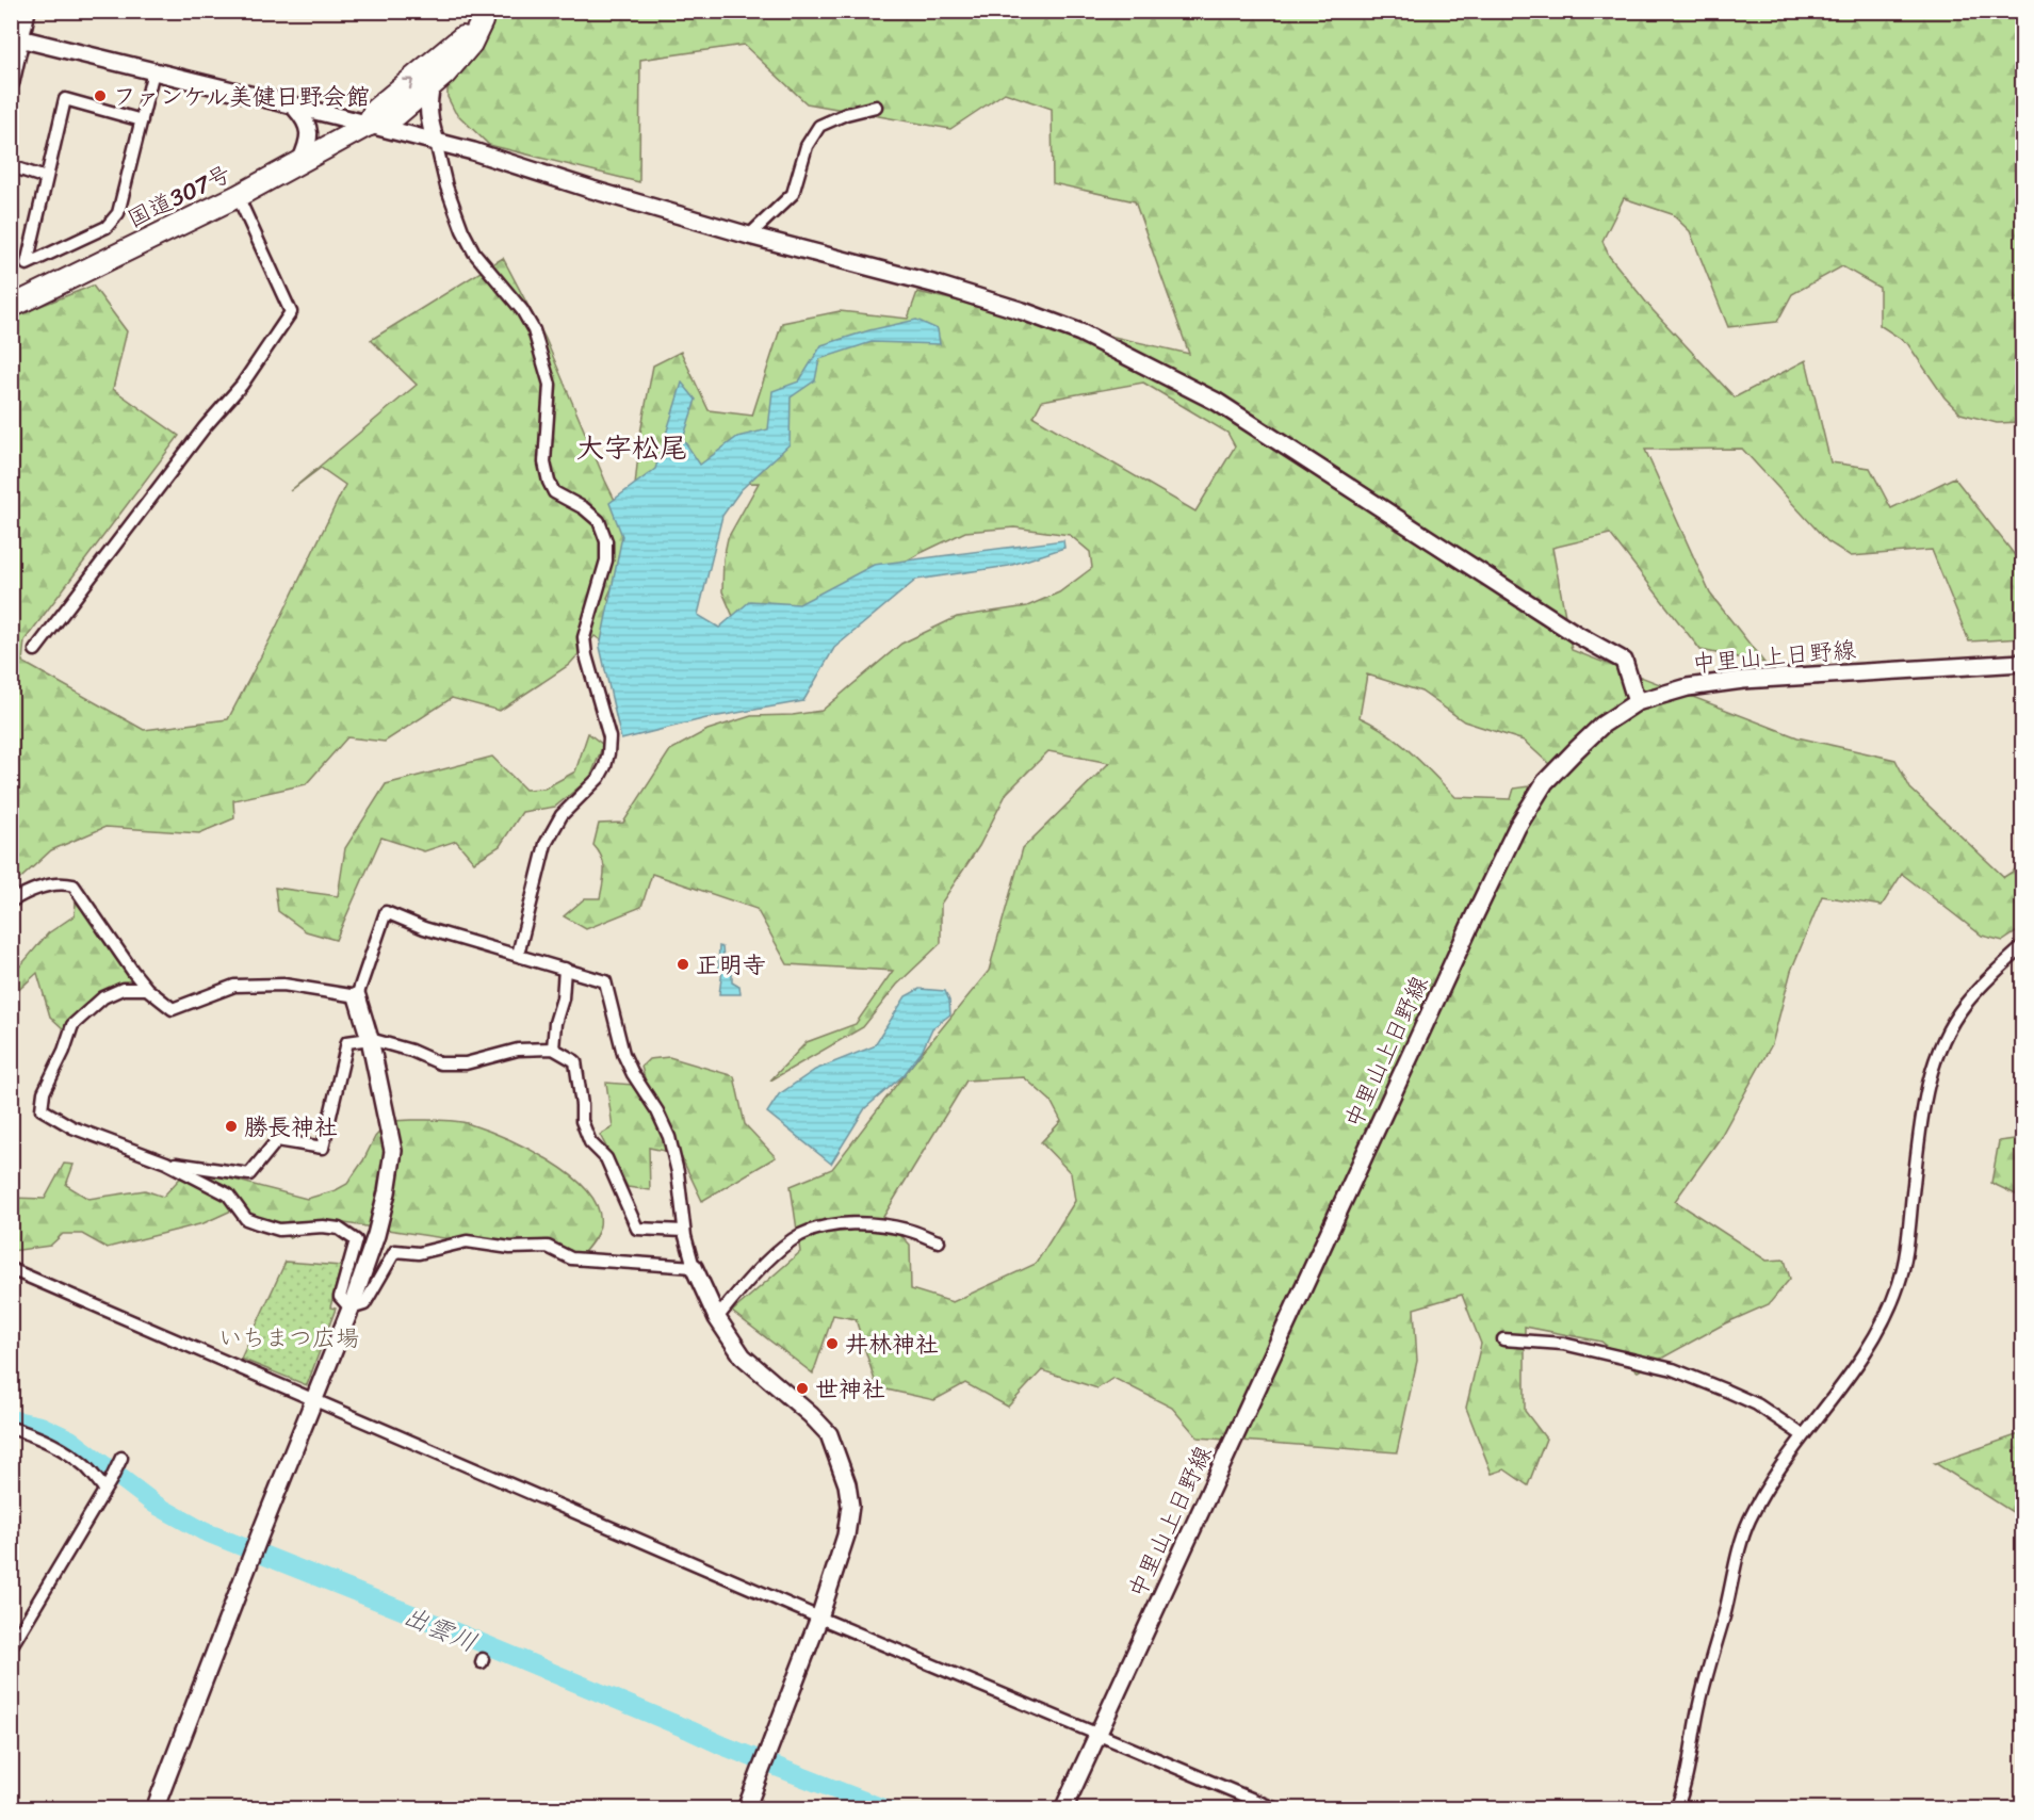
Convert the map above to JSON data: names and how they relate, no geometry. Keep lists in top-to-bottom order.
{
  "streets": {
    "highway": ["国道307号"],
    "street": ["中里山上日野線"]
  },
  "districts": ["大字松尾"],
  "water": ["出雲川"],
  "parks": ["いちまつ広場"],
  "places": [
    "ファンケル美健日野会館",
    "正明寺",
    "勝長神社",
    "井林神社",
    "世神社"
  ]
}
